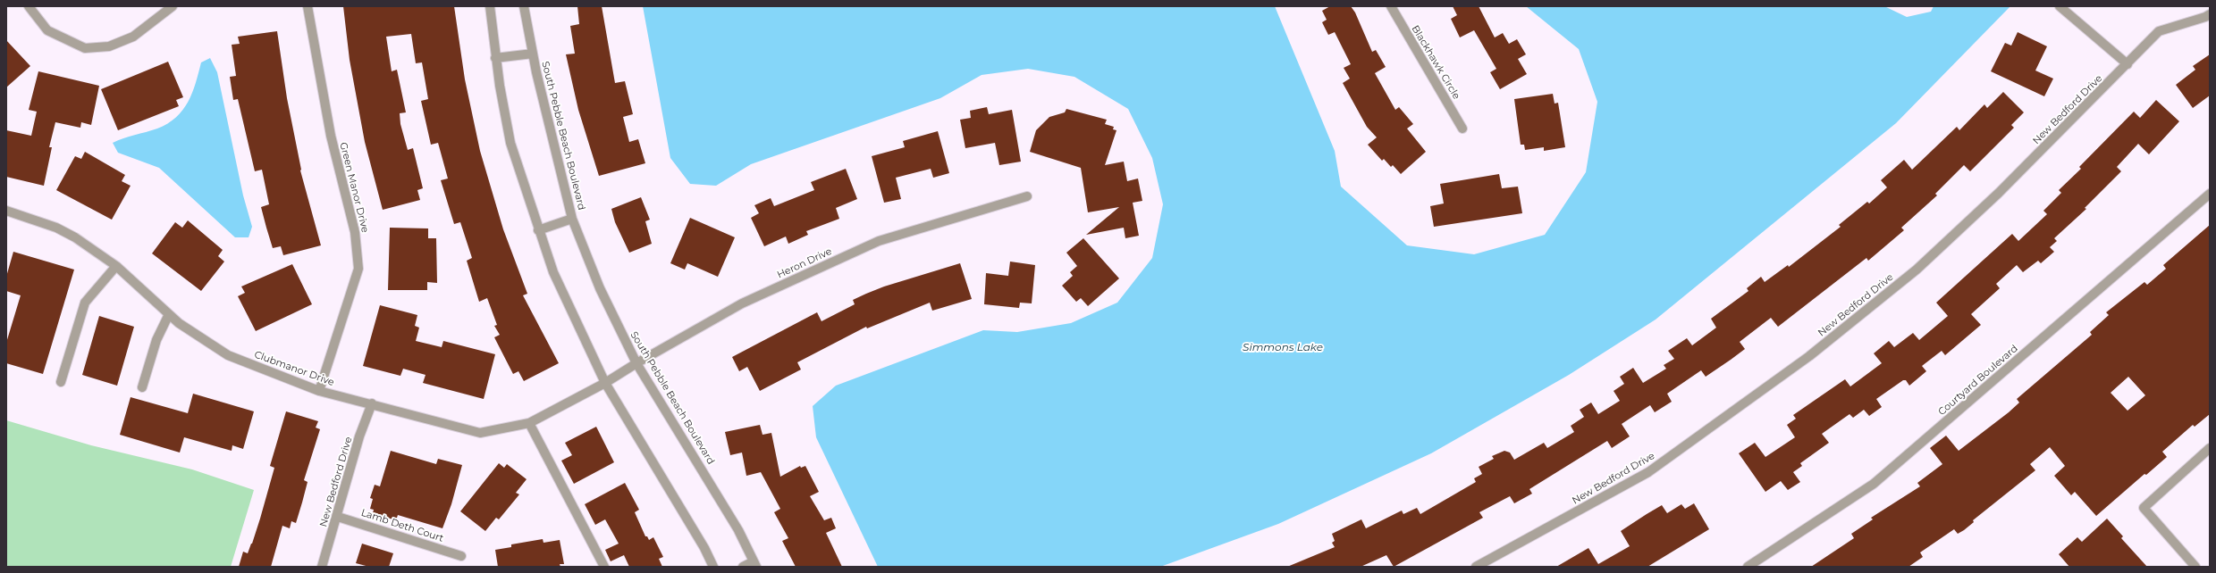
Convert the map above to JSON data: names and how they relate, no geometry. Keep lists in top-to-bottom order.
{
  "streets": {
    "street": [
      "Blackhawk Circle",
      "New Bedford Drive",
      "South Pebble Beach Boulevard",
      "Green Manor Drive",
      "Heron Drive",
      "Clubmanor Drive",
      "Courtyard Boulevard",
      "Lamb Deth Court"
    ]
  },
  "crossings": [
    ["New Bedford Drive", "Clubmanor Drive"],
    ["New Bedford Drive", "Lamb Deth Court"],
    ["South Pebble Beach Boulevard", "Heron Drive"],
    ["Green Manor Drive", "Clubmanor Drive"],
    ["Heron Drive", "Clubmanor Drive"]
  ],
  "water": ["Simmons Lake"]
}
